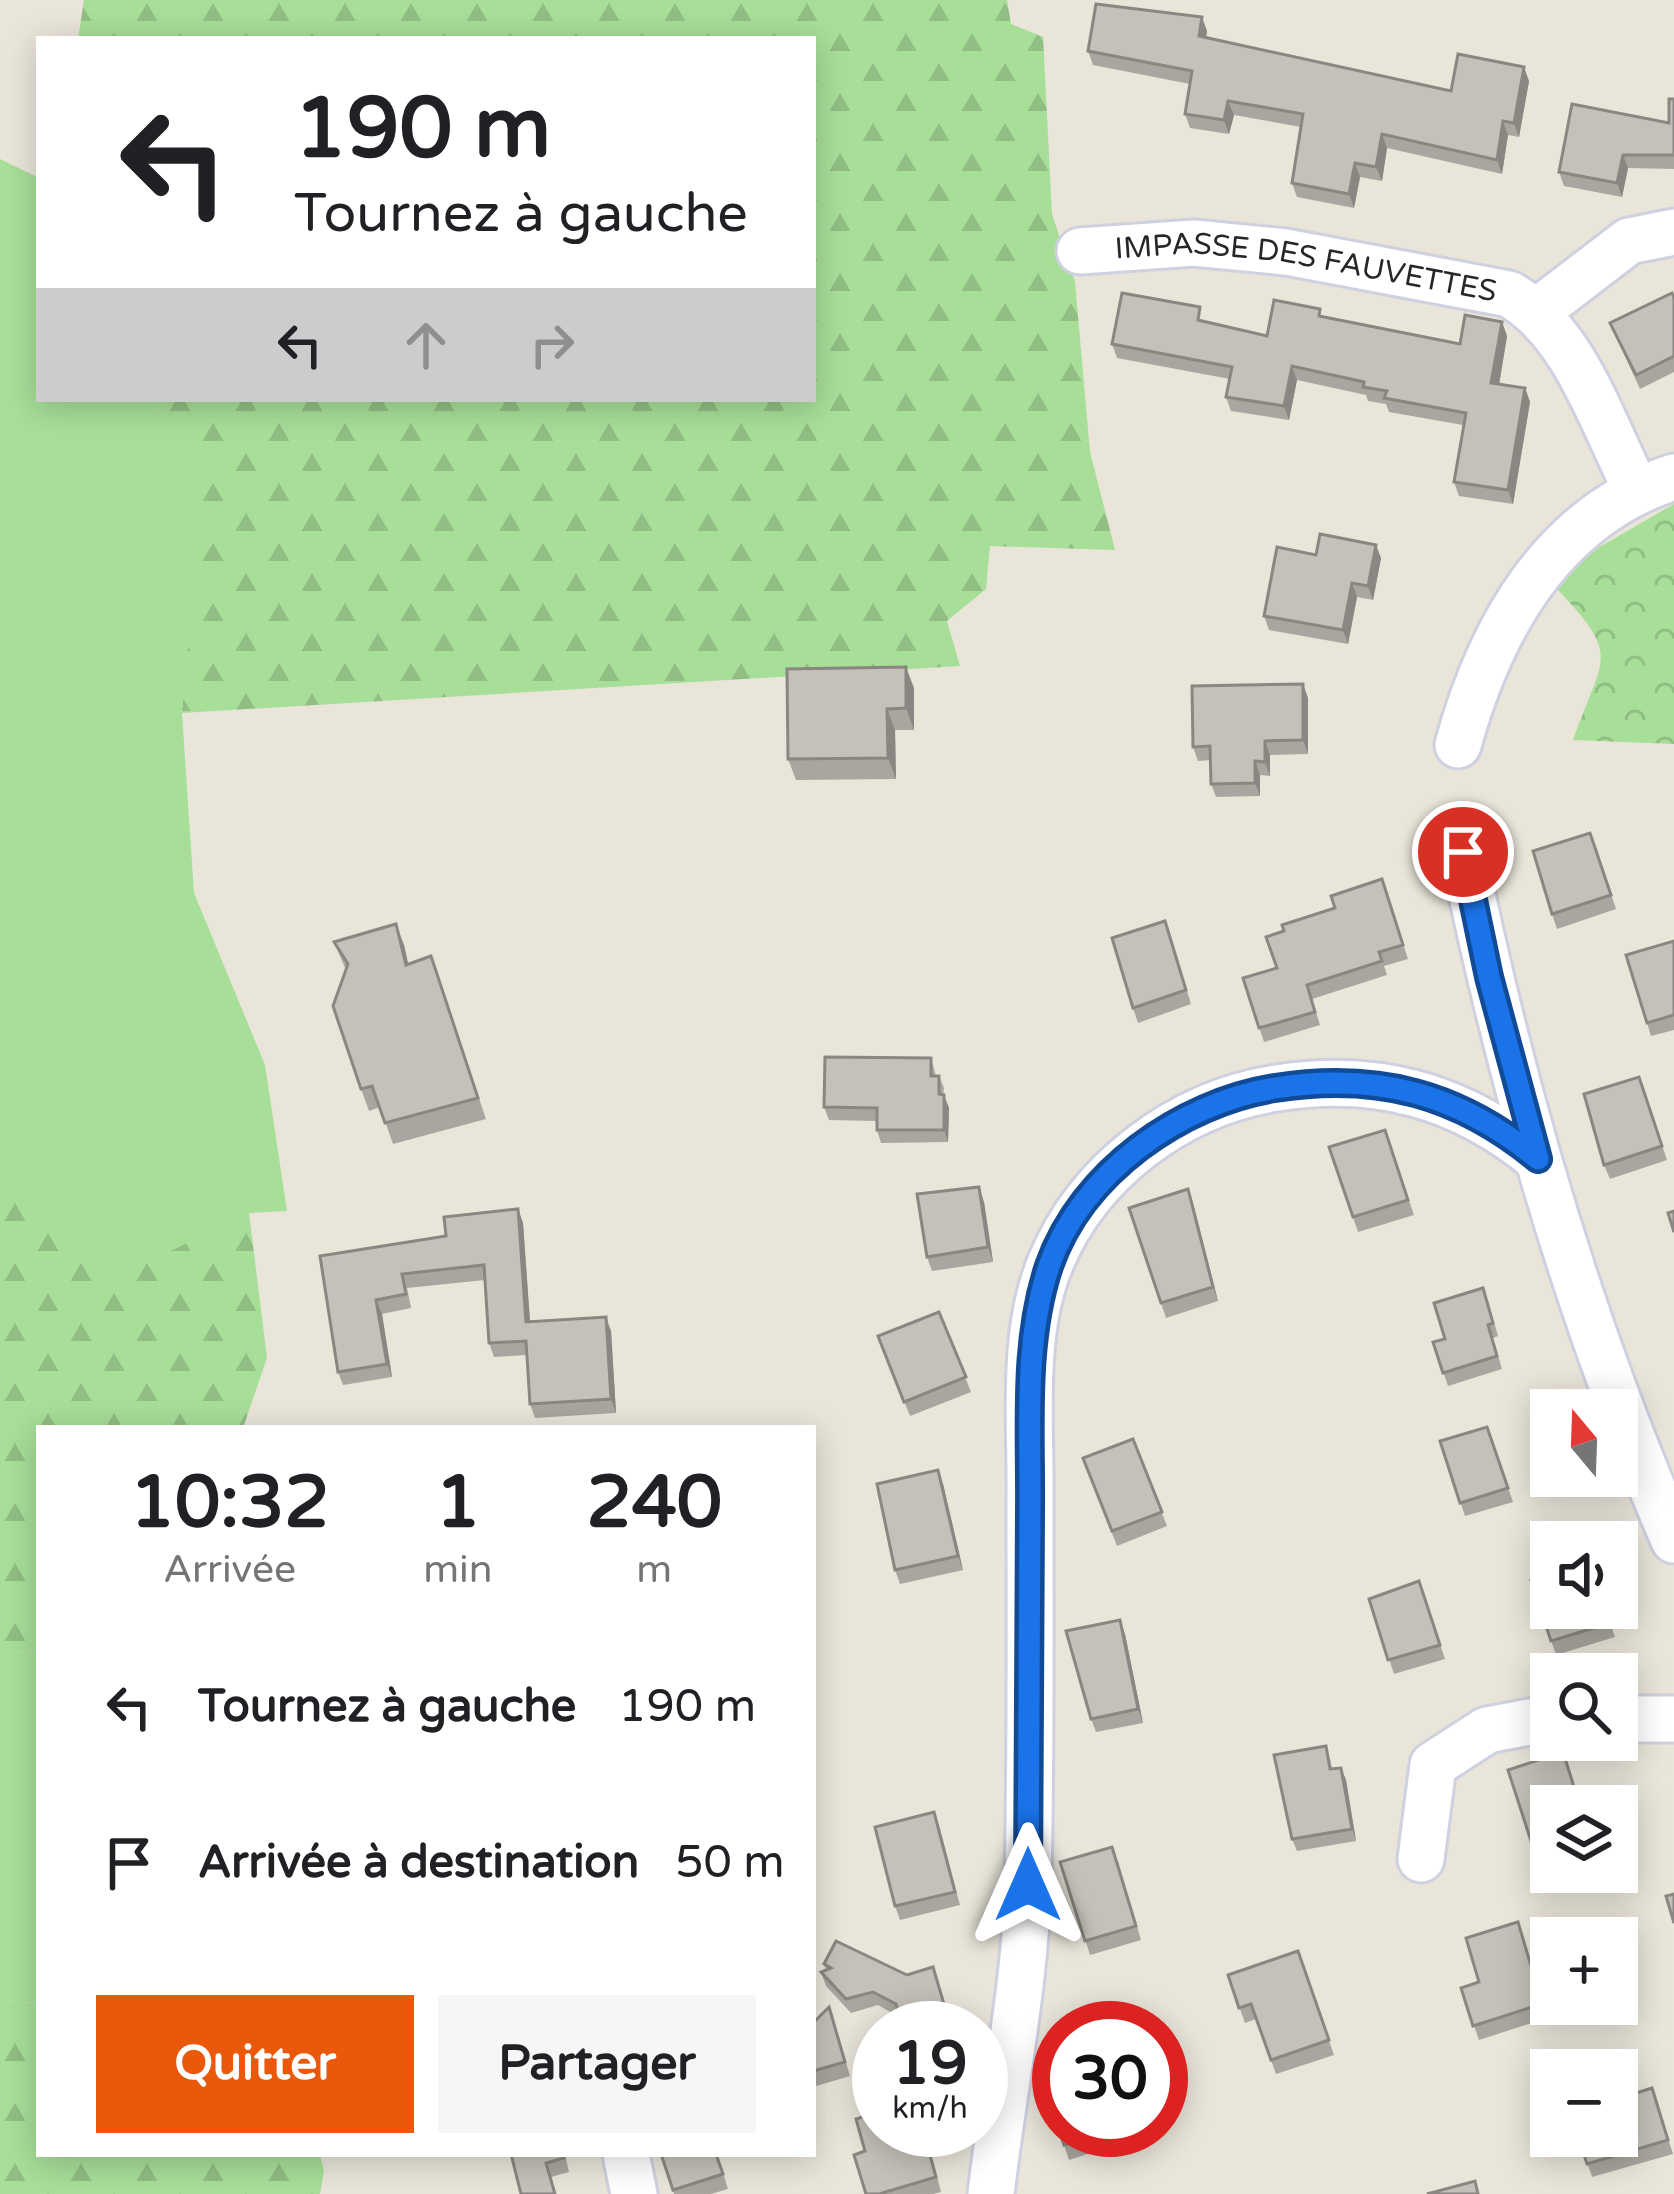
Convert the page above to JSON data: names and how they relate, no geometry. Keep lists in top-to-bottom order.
{
  "streets": {
    "street": ["IMPASSE DES FAUVETTES"]
  },
  "north": "top",
  "page": {
    "turn": ["190 m", "Tournez à gauche"],
    "map_buttons": ["+", "−"],
    "eta": [
      "10:32",
      "Arrivée",
      "1",
      "min",
      "240",
      "m"
    ],
    "list": [
      {
        "name": "Tournez à gauche",
        "value": "190 m"
      },
      {
        "name": "Arrivée à destination",
        "value": "50 m"
      }
    ],
    "buttons": ["Quitter", "Partager"],
    "speed": "19 km/h",
    "limit": "30"
  }
}
